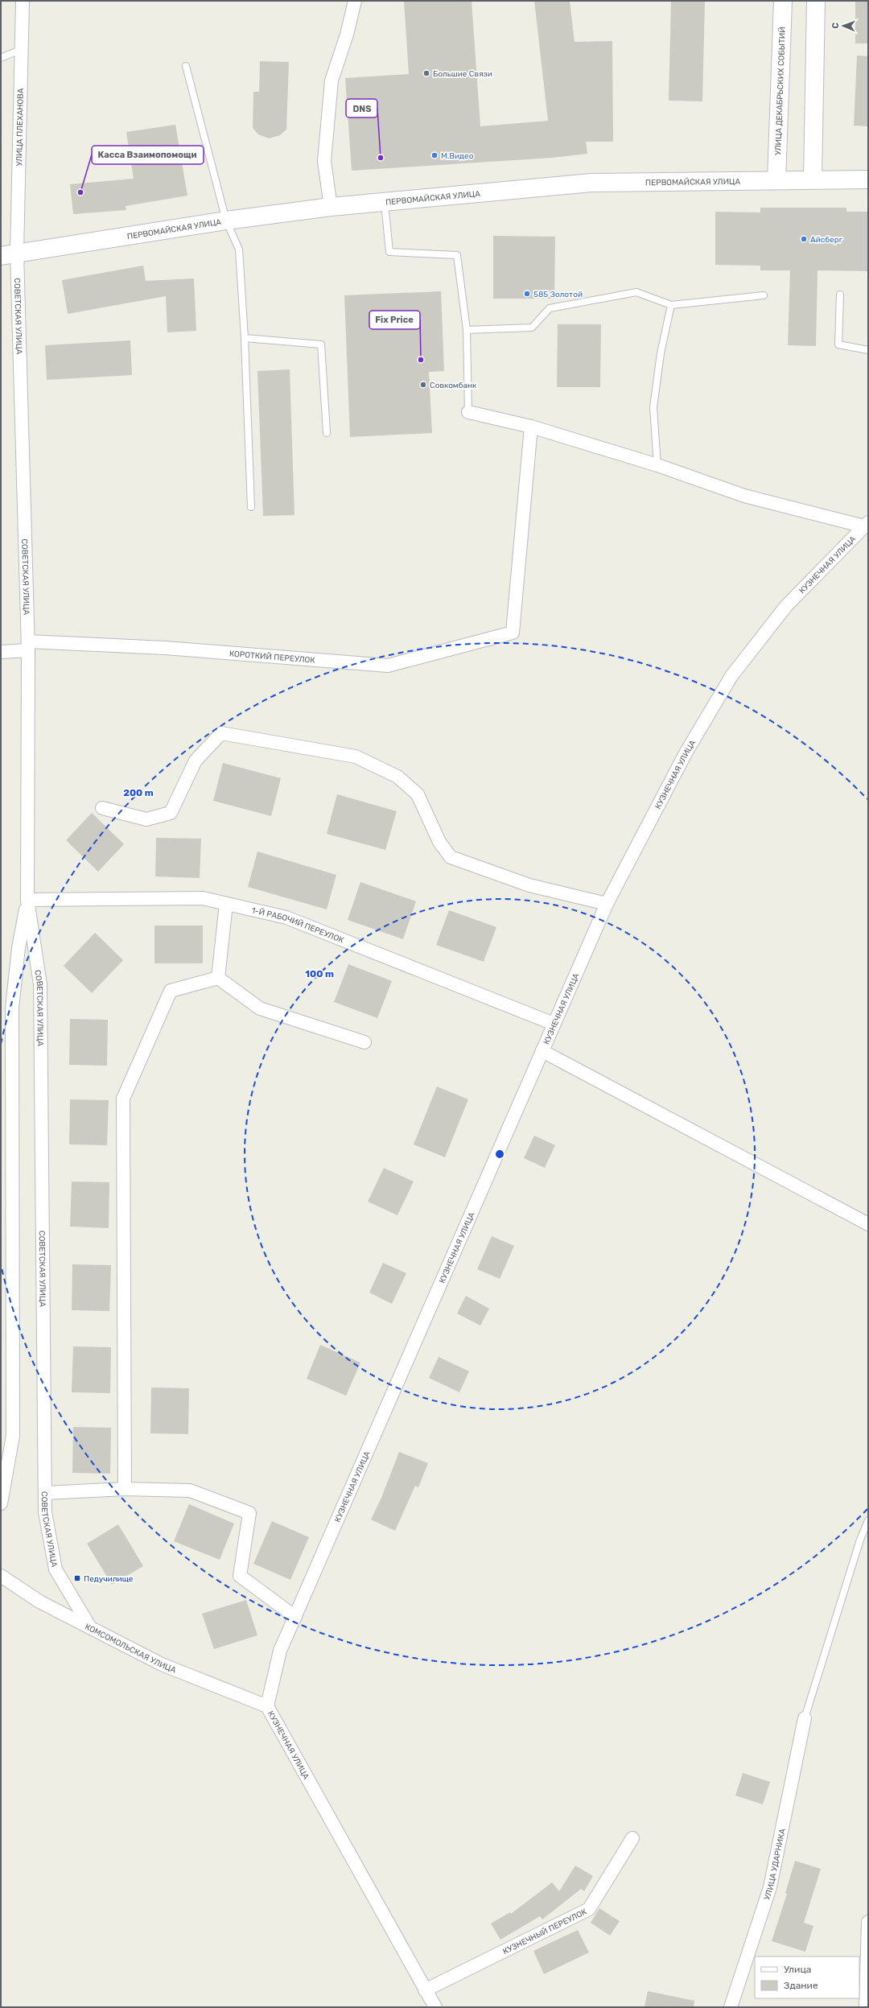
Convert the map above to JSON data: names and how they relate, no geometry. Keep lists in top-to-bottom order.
{
  "streets": {
    "main road": ["УЛИЦА ДЕКАБРЬСКИХ СОБЫТИЙ", "ПЕРВОМАЙСКАЯ УЛИЦА"],
    "street": [
      "УЛИЦА ПЛЕХАНОВА",
      "СОВЕТСКАЯ УЛИЦА",
      "КУЗНЕЧНАЯ УЛИЦА",
      "КОРОТКИЙ ПЕРЕУЛОК",
      "1-Й РАБОЧИЙ ПЕРЕУЛОК",
      "КОМСОМОЛЬСКАЯ УЛИЦА",
      "УЛИЦА УДАРНИКА",
      "КУЗНЕЧНЫЙ ПЕРЕУЛОК"
    ]
  },
  "crossings": [
    ["УЛИЦА ДЕКАБРЬСКИХ СОБЫТИЙ", "ПЕРВОМАЙСКАЯ УЛИЦА"],
    ["УЛИЦА ПЛЕХАНОВА", "ПЕРВОМАЙСКАЯ УЛИЦА"],
    ["УЛИЦА ПЛЕХАНОВА", "СОВЕТСКАЯ УЛИЦА"],
    ["ПЕРВОМАЙСКАЯ УЛИЦА", "СОВЕТСКАЯ УЛИЦА"],
    ["СОВЕТСКАЯ УЛИЦА", "КОРОТКИЙ ПЕРЕУЛОК"],
    ["СОВЕТСКАЯ УЛИЦА", "1-Й РАБОЧИЙ ПЕРЕУЛОК"],
    ["СОВЕТСКАЯ УЛИЦА", "КОМСОМОЛЬСКАЯ УЛИЦА"],
    ["КУЗНЕЧНАЯ УЛИЦА", "1-Й РАБОЧИЙ ПЕРЕУЛОК"],
    ["КУЗНЕЧНАЯ УЛИЦА", "КОМСОМОЛЬСКАЯ УЛИЦА"],
    ["КУЗНЕЧНАЯ УЛИЦА", "КУЗНЕЧНЫЙ ПЕРЕУЛОК"]
  ],
  "places": {
    "other": [
      "Большие Связи",
      "М.Видео",
      "DNS",
      "Касса Взаимопомощи",
      "Айсберг",
      "585 Золотой",
      "Fix Price",
      "Совкомбанк"
    ],
    "transit": ["Педучилище"]
  },
  "legend": ["Улица", "Здание"],
  "north": "left",
  "rings": ["200 m", "100 m"]
}
